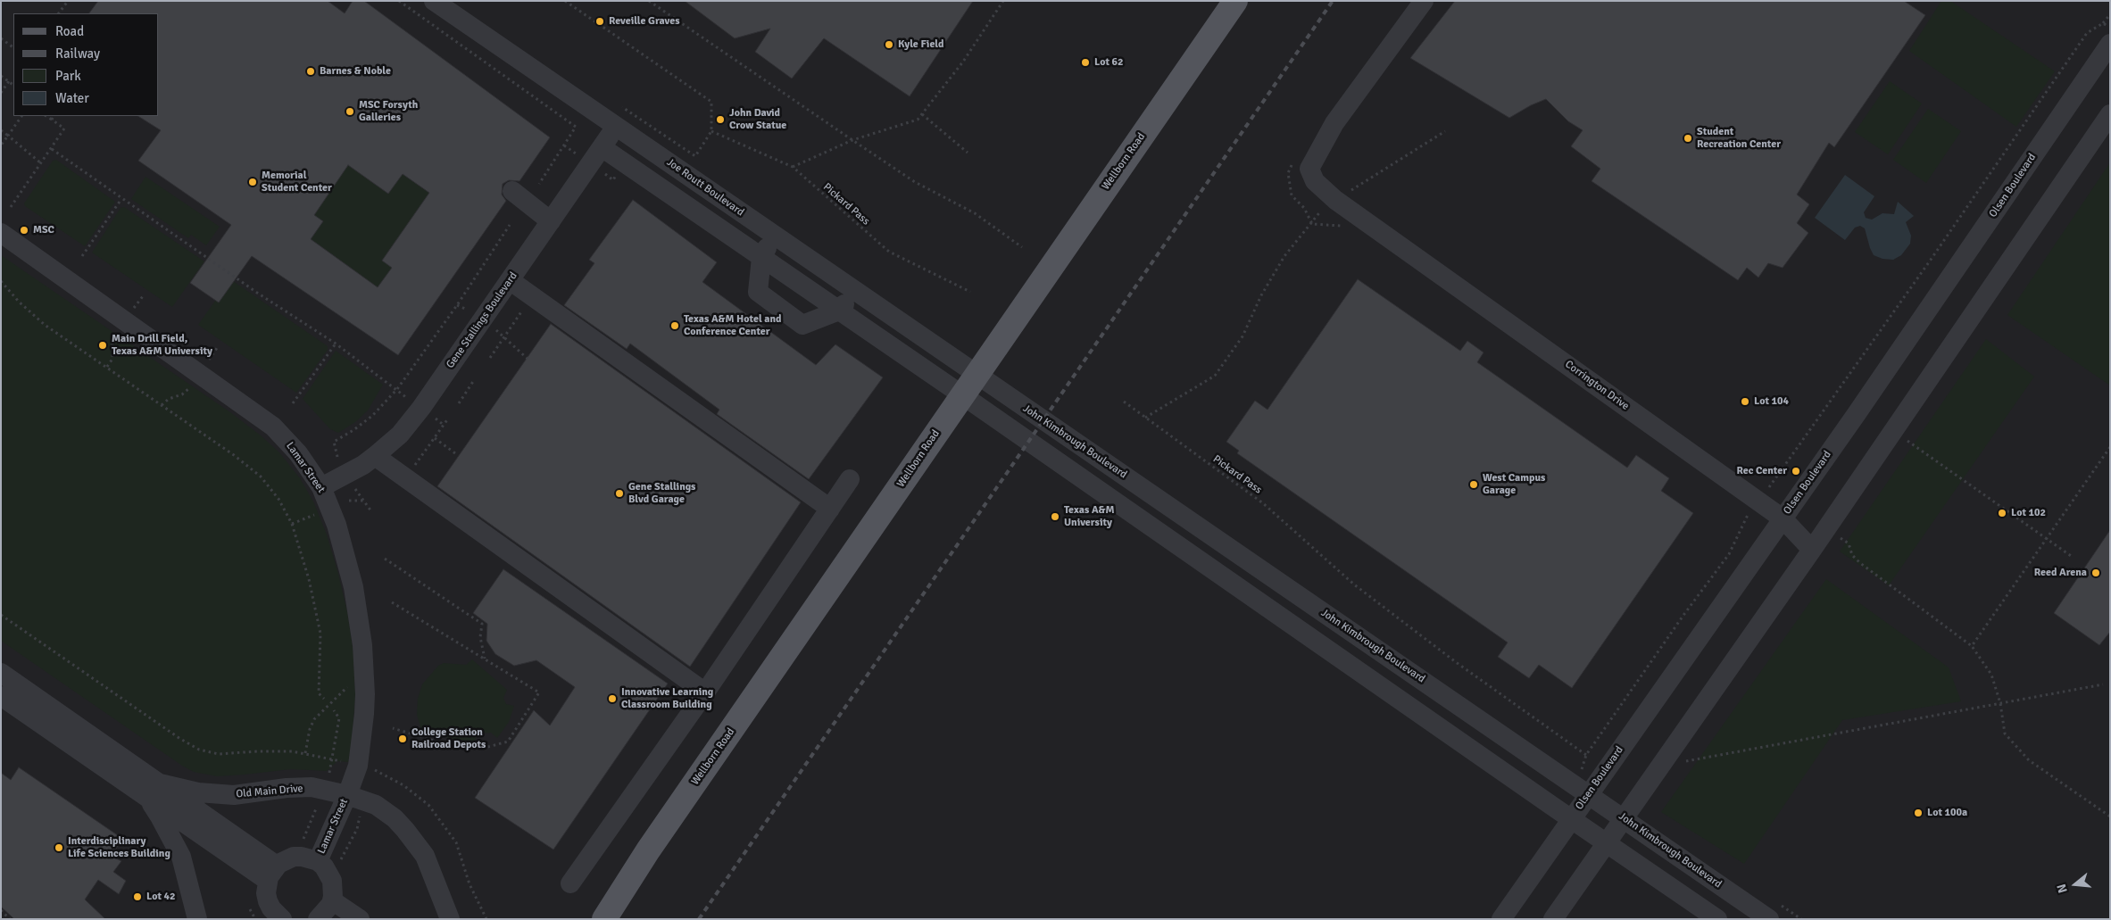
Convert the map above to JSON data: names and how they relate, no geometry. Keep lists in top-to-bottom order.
{
  "streets": {
    "main road": ["Wellborn Road"],
    "street": [
      "Olsen Boulevard",
      "Joe Routt Boulevard",
      "Gene Stallings Boulevard",
      "Corrington Drive",
      "John Kimbrough Boulevard",
      "Lamar Street",
      "Old Main Drive"
    ],
    "path": ["Pickard Pass"]
  },
  "crossings": [
    ["Wellborn Road", "Joe Routt Boulevard"],
    ["Wellborn Road", "John Kimbrough Boulevard"],
    ["Olsen Boulevard", "Corrington Drive"],
    ["Olsen Boulevard", "John Kimbrough Boulevard"],
    ["Joe Routt Boulevard", "Gene Stallings Boulevard"],
    ["Joe Routt Boulevard", "John Kimbrough Boulevard"],
    ["Gene Stallings Boulevard", "Lamar Street"],
    ["Lamar Street", "Old Main Drive"]
  ],
  "places": [
    "Reveille Graves",
    "Kyle Field",
    "Lot 62",
    "Barnes & Noble",
    "MSC Forsyth Galleries",
    "John David Crow Statue",
    "Student Recreation Center",
    "Memorial Student Center",
    "MSC",
    "Texas A&M Hotel and Conference Center",
    "Main Drill Field, Texas A&M University",
    "Lot 104",
    "Rec Center",
    "West Campus Garage",
    "Gene Stallings Blvd Garage",
    "Lot 102",
    "Texas A&M University",
    "Reed Arena",
    "Innovative Learning Classroom Building",
    "College Station Railroad Depots",
    "Lot 100a",
    "Interdisciplinary Life Sciences Building",
    "Lot 42"
  ],
  "legend": [
    "Road",
    "Railway",
    "Park",
    "Water"
  ],
  "north": "left"
}
